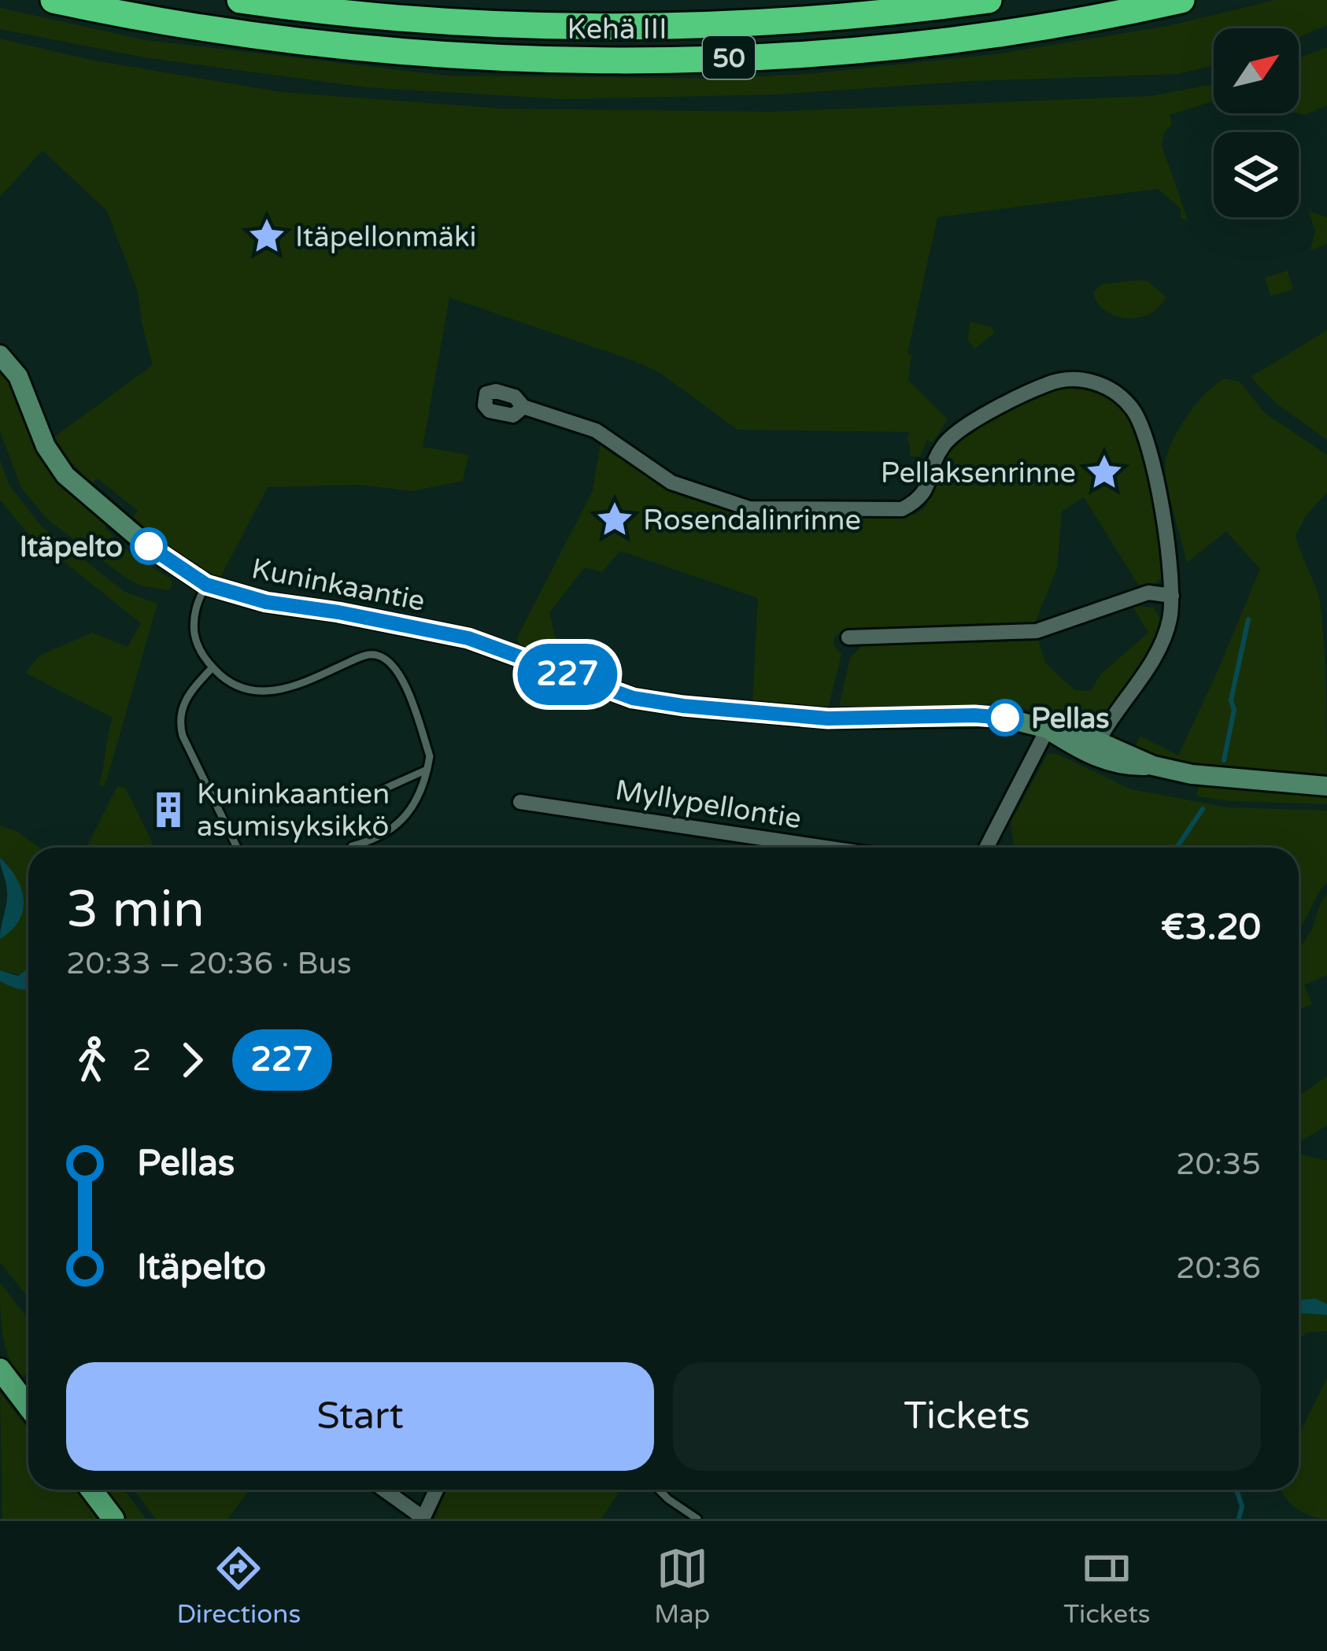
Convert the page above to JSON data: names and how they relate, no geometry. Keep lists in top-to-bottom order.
{
  "streets": {
    "highway": ["Kehä III", "50"],
    "main road": ["Kuninkaantie"],
    "street": ["Myllypellontie"]
  },
  "places": {
    "place": ["Itäpellonmäki", "Pellaksenrinne", "Rosendalinrinne"],
    "other": ["Itäpelto", "Pellas"],
    "building": ["Kuninkaantien asumisyksikkö"]
  },
  "lines": ["bus line 227"],
  "north": "top right",
  "page": {
    "on_map": "227",
    "heading": ["3 min", "20:33 – 20:36 · Bus", "€3.20"],
    "legs": ["2", "227"],
    "list": [
      {
        "name": "Pellas",
        "value": "20:35"
      },
      {
        "name": "Itäpelto",
        "value": "20:36"
      }
    ],
    "buttons": ["Start", "Tickets"],
    "tabs": ["Directions", "Map", "Tickets"]
  }
}
